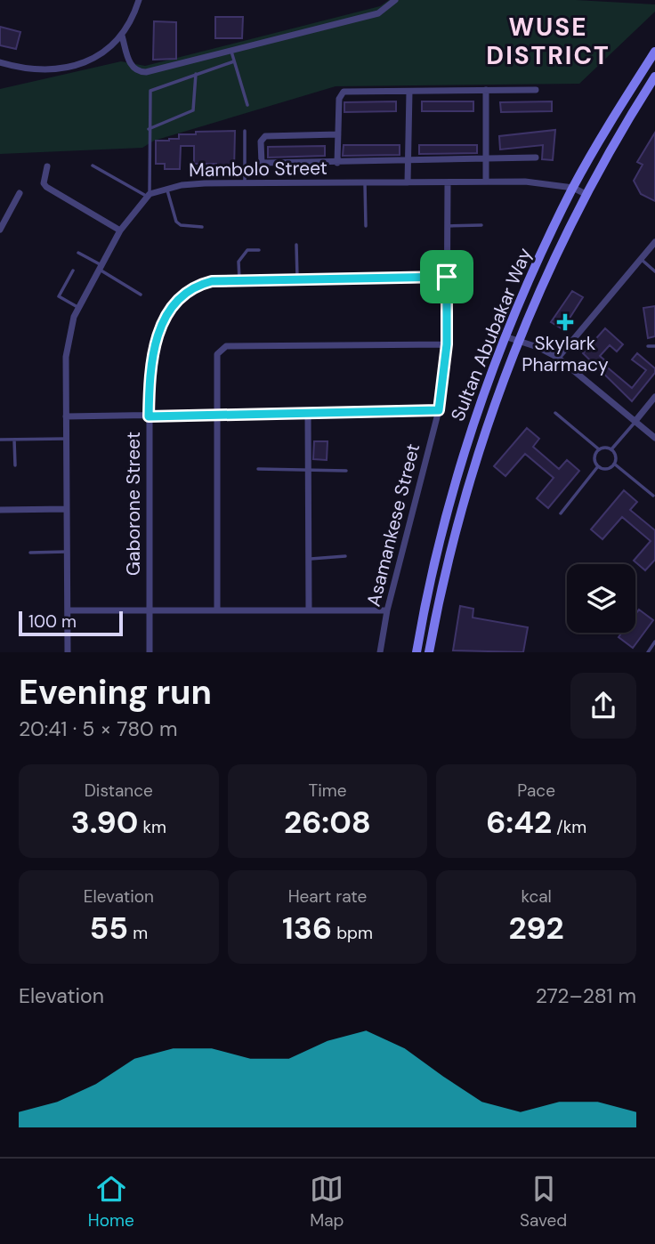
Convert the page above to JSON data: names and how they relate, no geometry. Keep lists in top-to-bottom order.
{
  "streets": {
    "main road": ["Sultan Abubakar Way"],
    "street": ["Mambolo Street", "Gaborone Street", "Asamankese Street"]
  },
  "crossings": [
    ["Mambolo Street", "Sultan Abubakar Way"],
    ["Mambolo Street", "Asamankese Street"],
    ["Gaborone Street", "Asamankese Street"]
  ],
  "districts": ["WUSE DISTRICT"],
  "places": {
    "health": ["Skylark Pharmacy"]
  },
  "scale_bar": "100 m",
  "page": {
    "scale": "100 m",
    "heading": ["Evening run", "20:41 · 5 × 780 m"],
    "stats": [
      ["Distance", "3.90 km"],
      ["Time", "26:08"],
      ["Pace", "6:42 /km"],
      ["Elevation", "55 m"],
      ["Heart rate", "136 bpm"],
      ["kcal", "292"]
    ],
    "chart": ["Elevation", "272–281 m"],
    "tabs": ["Home", "Map", "Saved"]
  }
}
